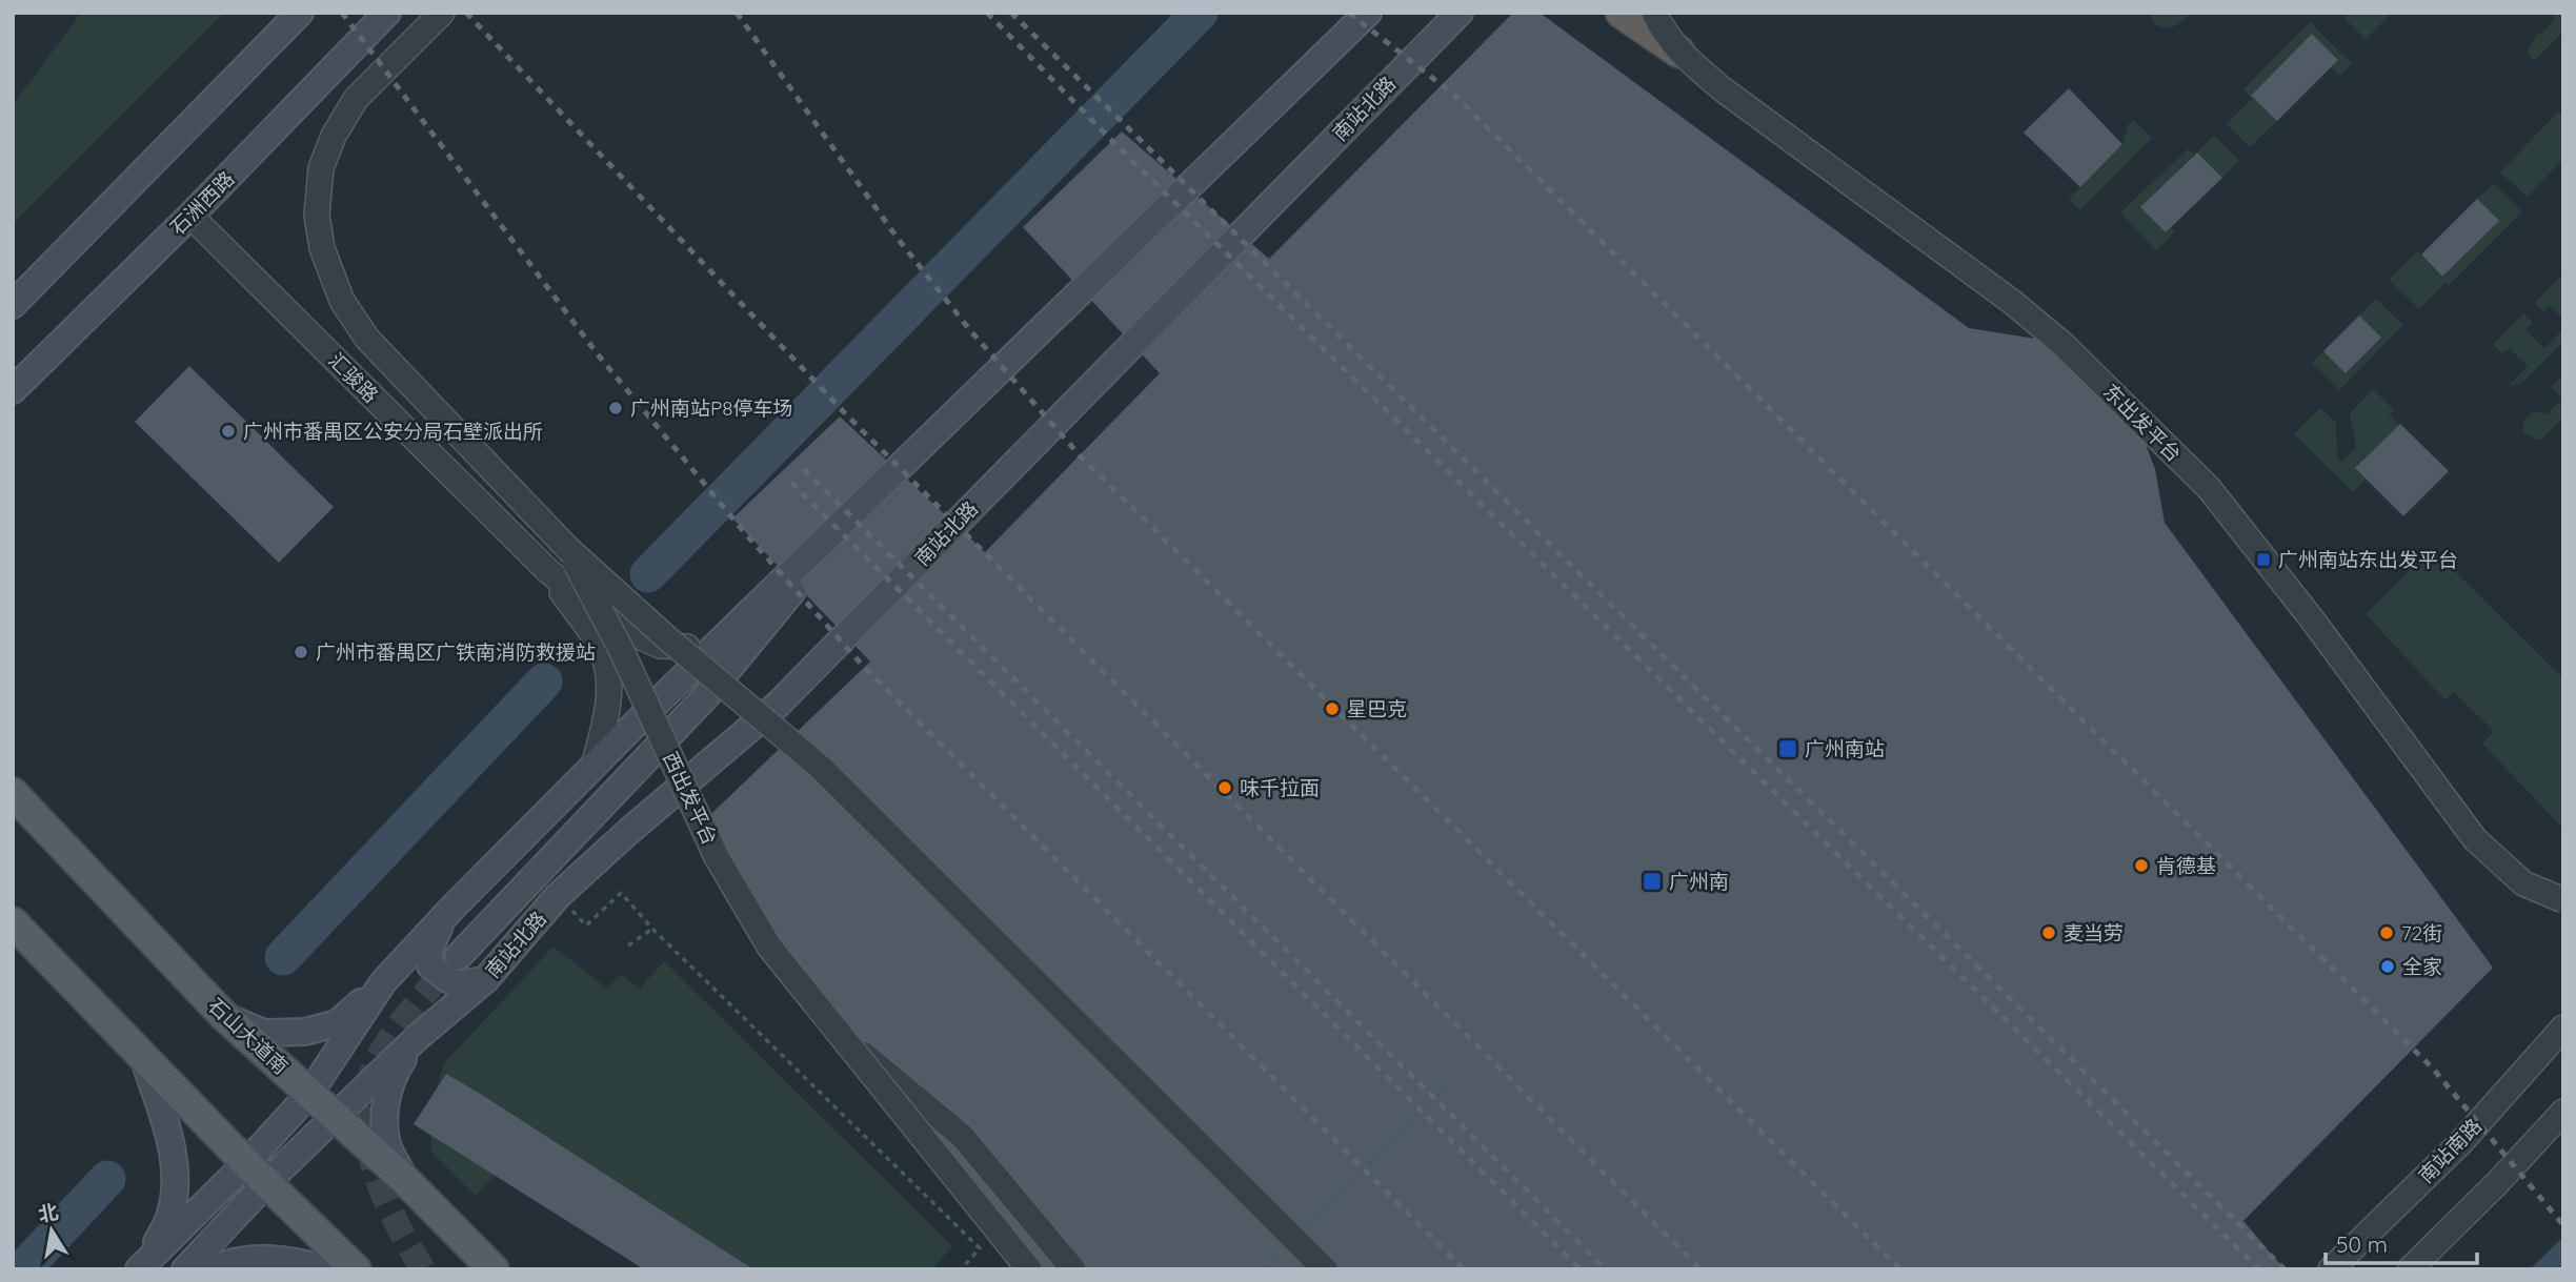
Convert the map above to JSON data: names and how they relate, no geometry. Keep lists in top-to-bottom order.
{
  "streets": {
    "main road": ["南站北路", "石洲西路", "石山大道南"],
    "street": [
      "汇骏路",
      "东出发平台",
      "西出发平台",
      "南站南路"
    ]
  },
  "crossings": [
    ["石洲西路", "汇骏路"]
  ],
  "places": {
    "other": [
      "广州南站P8停车场",
      "广州市番禺区公安分局石壁派出所",
      "广州市番禺区广铁南消防救援站",
      "星巴克",
      "味千拉面",
      "肯德基",
      "麦当劳",
      "72街",
      "全家"
    ],
    "transit": ["广州南站东出发平台", "广州南站", "广州南"]
  },
  "scale_bar": "50 m",
  "north": "top"
}
